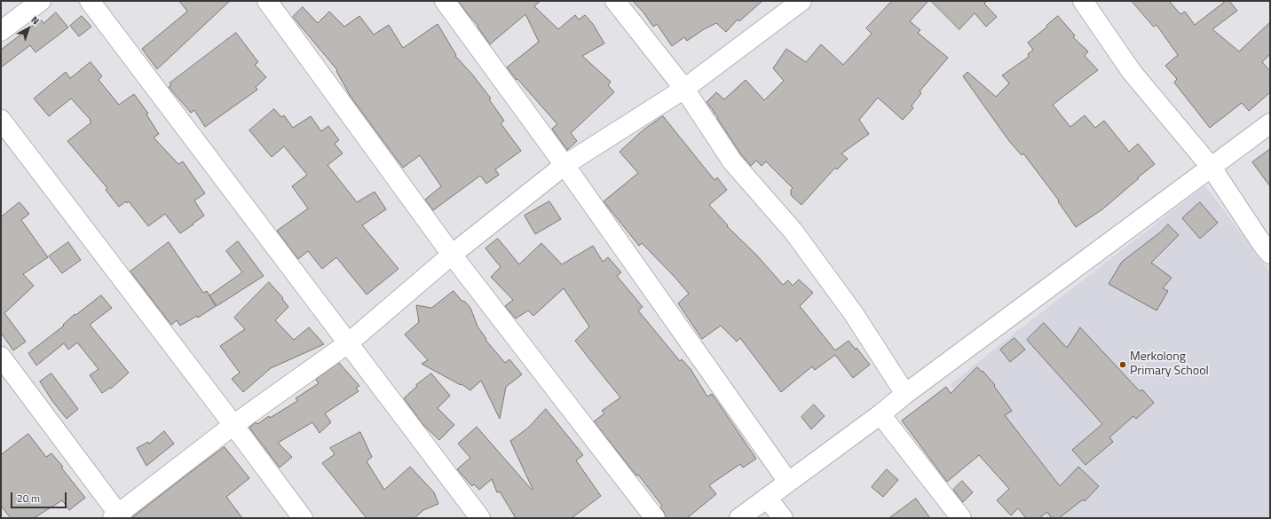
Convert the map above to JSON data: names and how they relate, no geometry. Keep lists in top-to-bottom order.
{
  "places": ["Merkolong Primary School"],
  "scale_bar": "20 m",
  "north": "top right"
}
